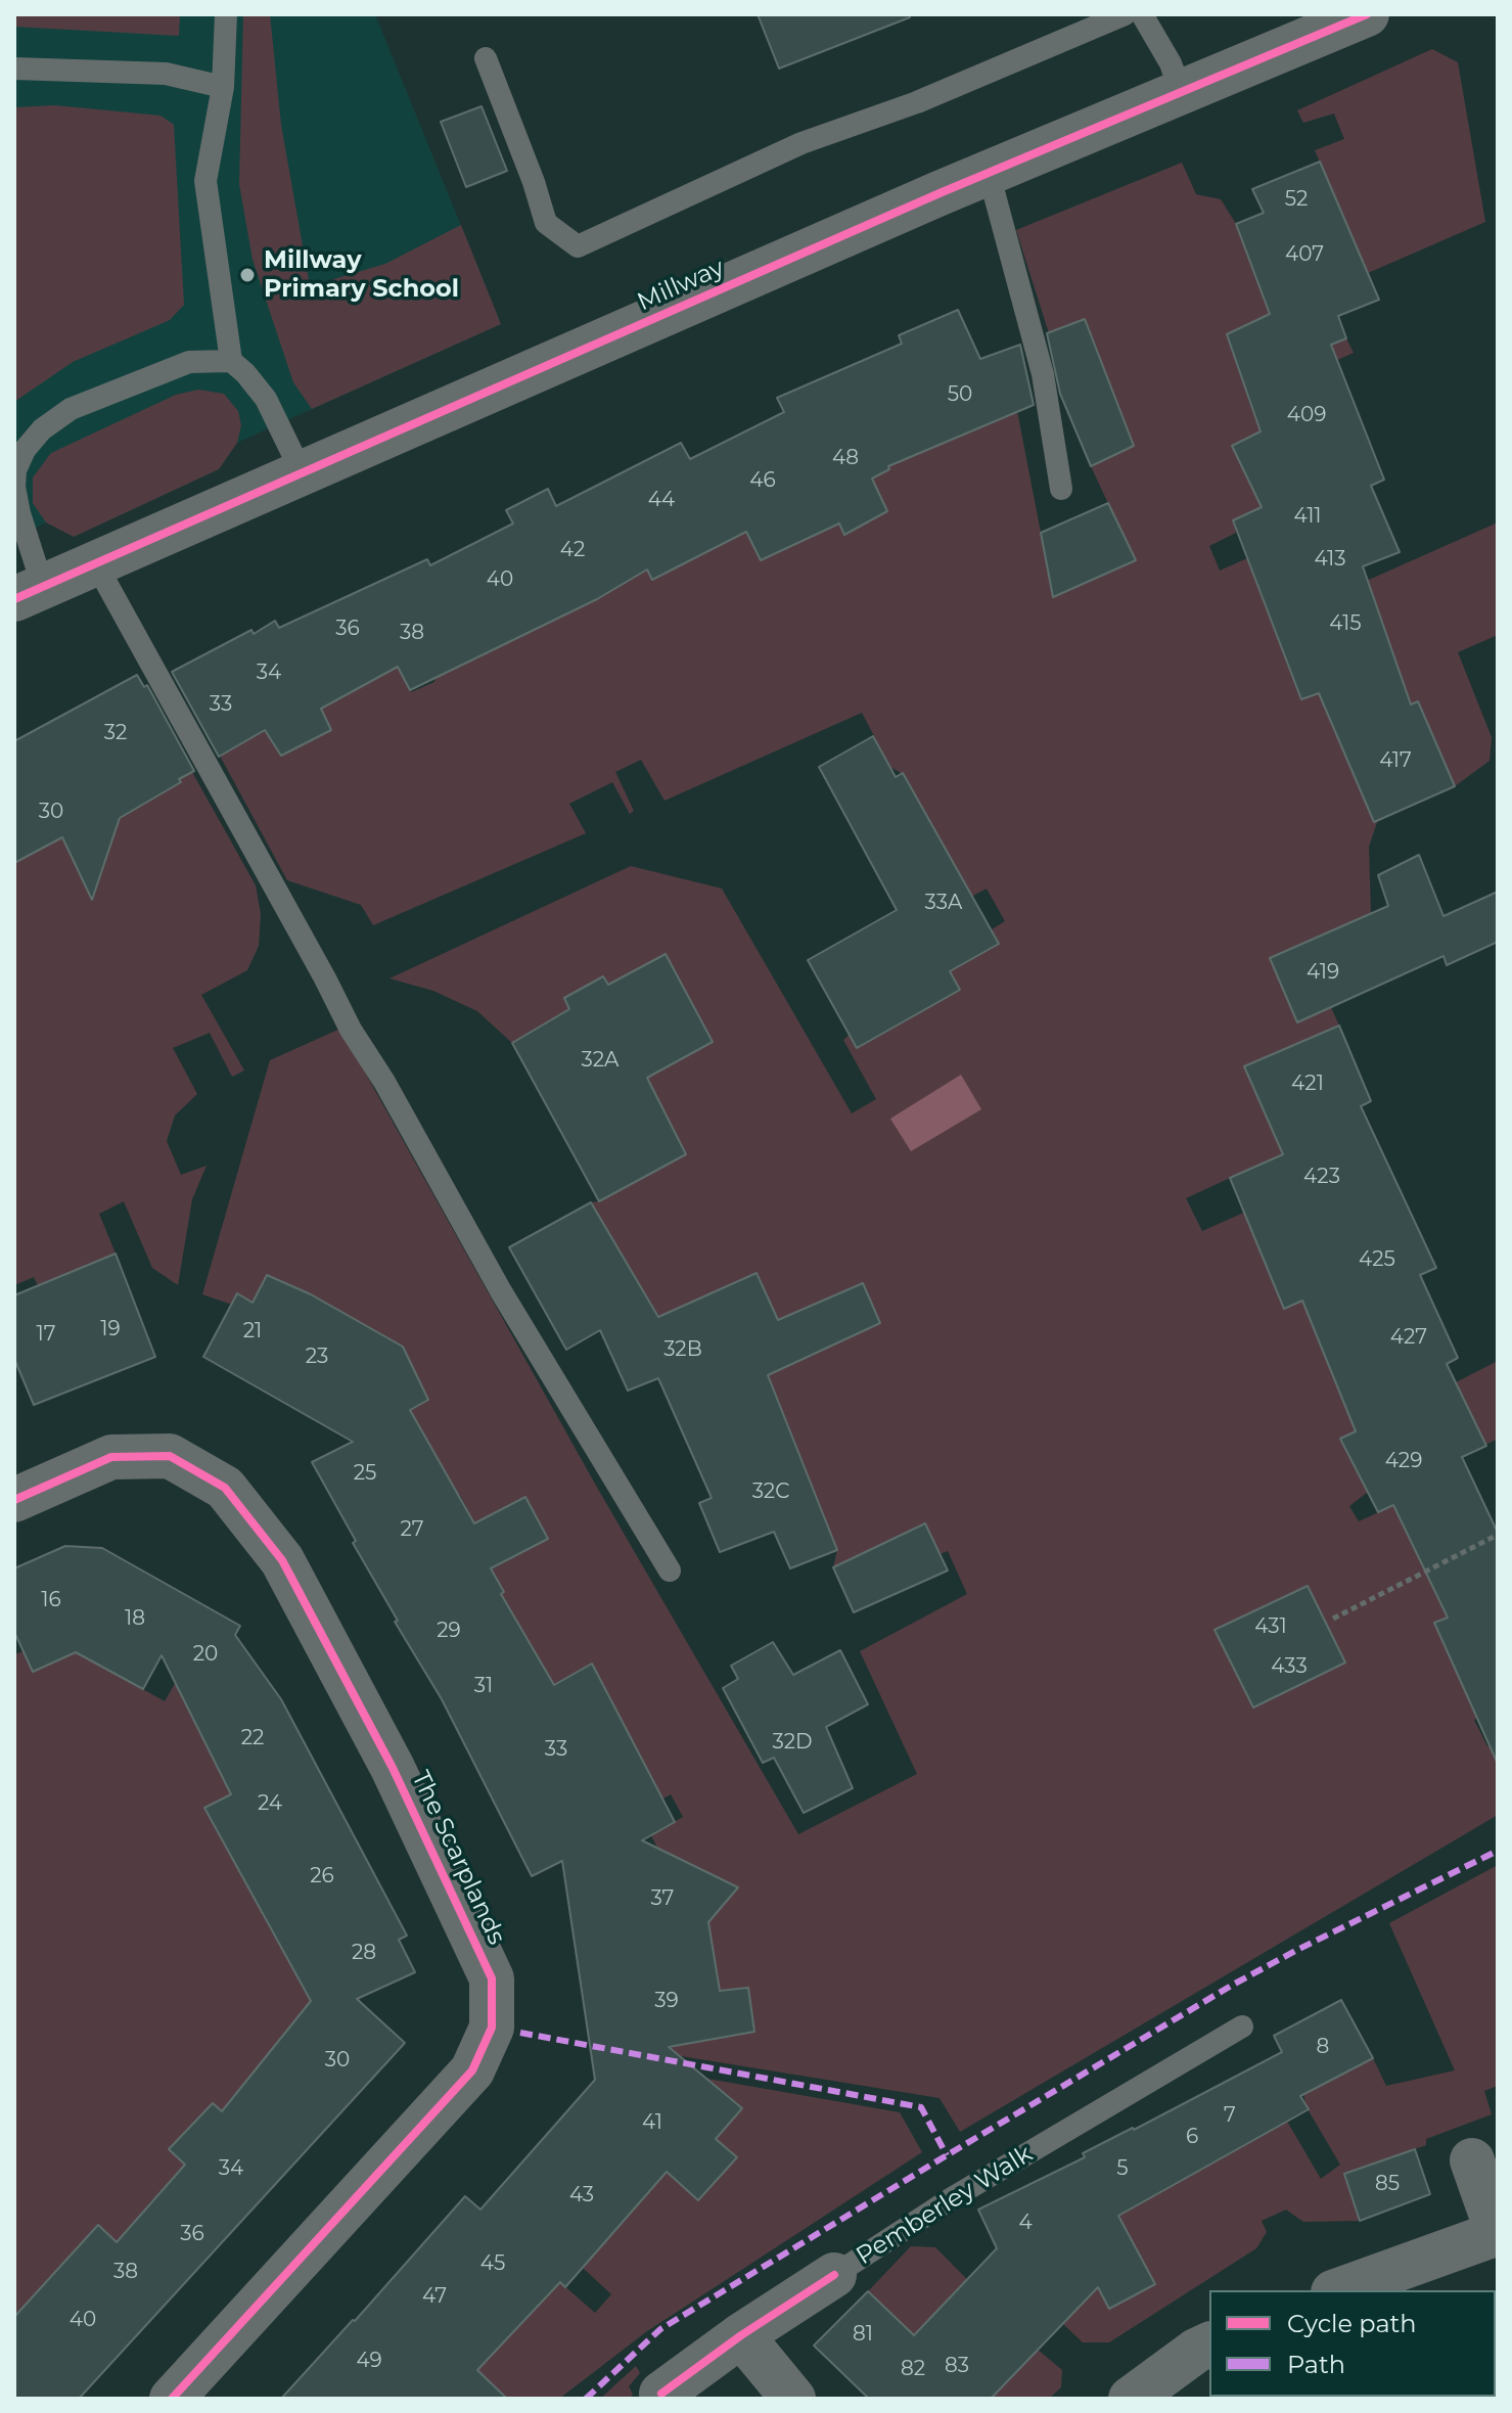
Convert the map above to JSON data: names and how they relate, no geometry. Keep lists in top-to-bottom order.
{
  "streets": {
    "street": ["Millway", "The Scarplands", "Pemberley Walk"]
  },
  "places": ["Millway Primary School"],
  "house_numbers": [
    "52",
    "407",
    "50",
    "409",
    "48",
    "46",
    "44",
    "411",
    "42",
    "413",
    "40",
    "415",
    "36",
    "38",
    "34",
    "33",
    "32",
    "417",
    "30",
    "33A",
    "419",
    "32A",
    "421",
    "423",
    "425",
    "19",
    "21",
    "17",
    "427",
    "32B",
    "23",
    "429",
    "25",
    "32C",
    "27",
    "16",
    "18",
    "431",
    "29",
    "20",
    "433",
    "31",
    "22",
    "32D",
    "33",
    "24",
    "26",
    "37",
    "28",
    "39",
    "8",
    "30",
    "7",
    "41",
    "6",
    "34",
    "5",
    "85",
    "43",
    "4",
    "36",
    "45",
    "38",
    "47",
    "40",
    "81",
    "49",
    "83",
    "82"
  ],
  "legend": ["Cycle path", "Path"]
}
